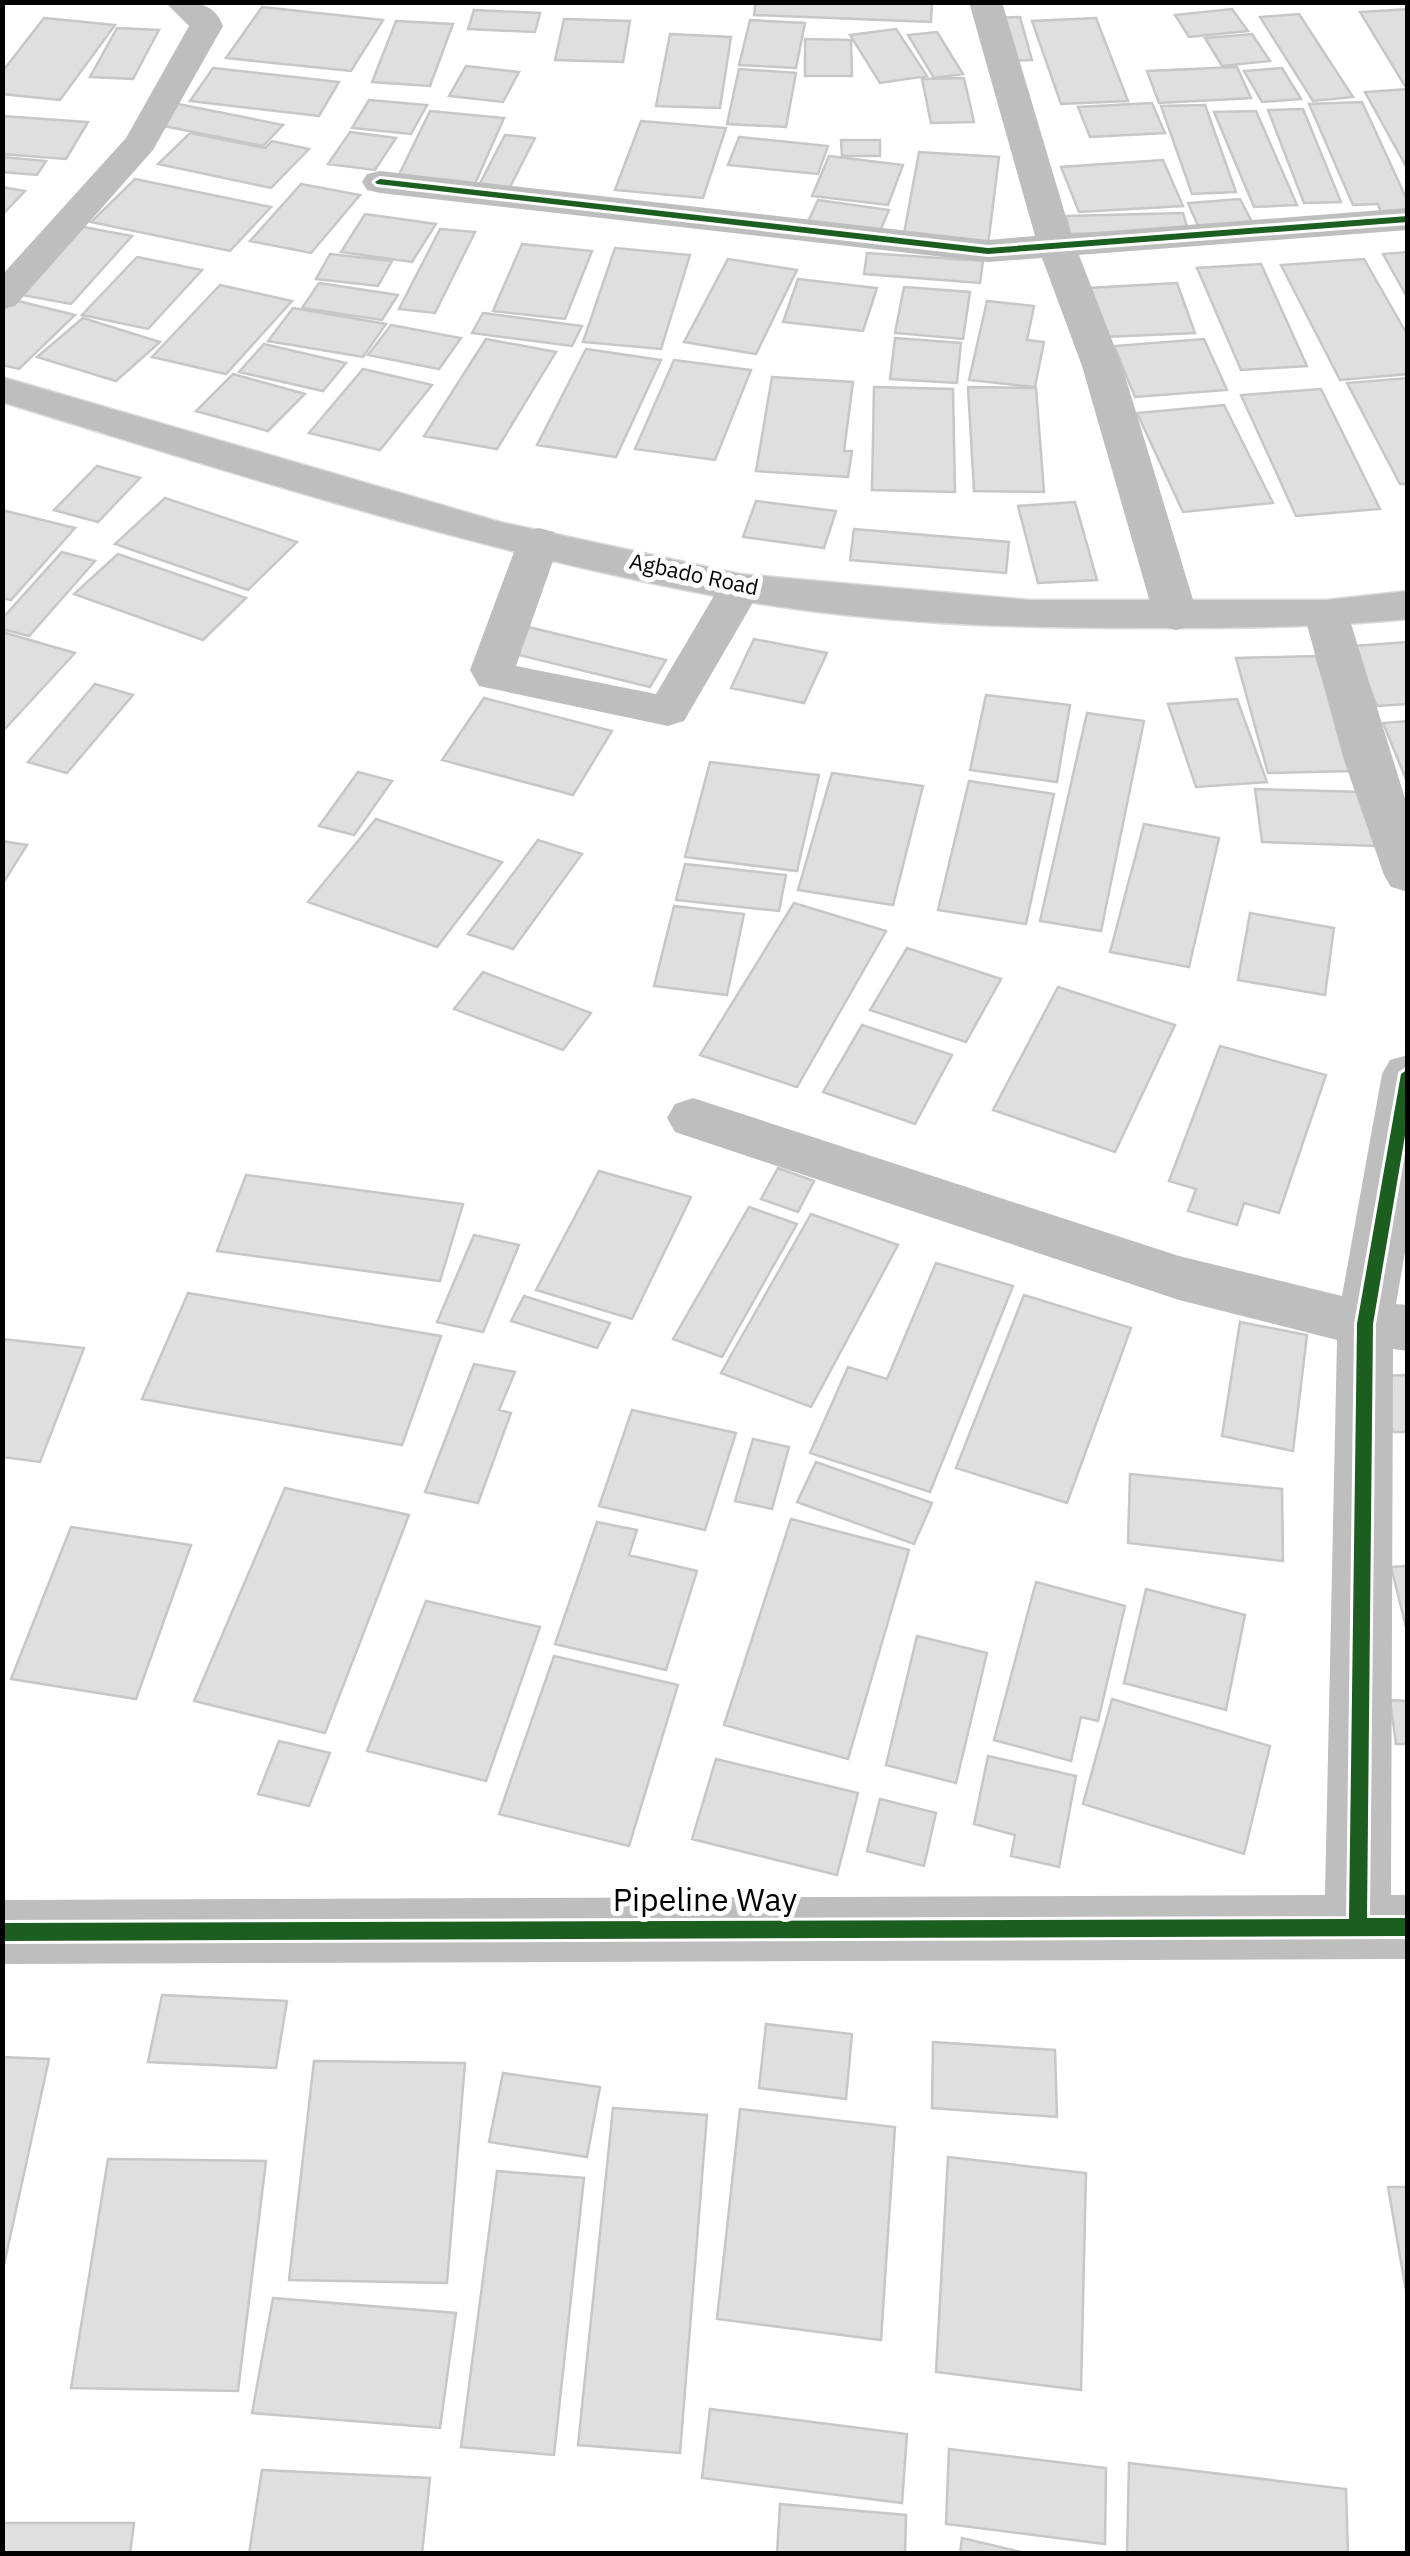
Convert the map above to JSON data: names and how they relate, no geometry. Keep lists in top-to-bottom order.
{
  "streets": {
    "street": ["Agbado Road", "Pipeline Way"]
  }
}
